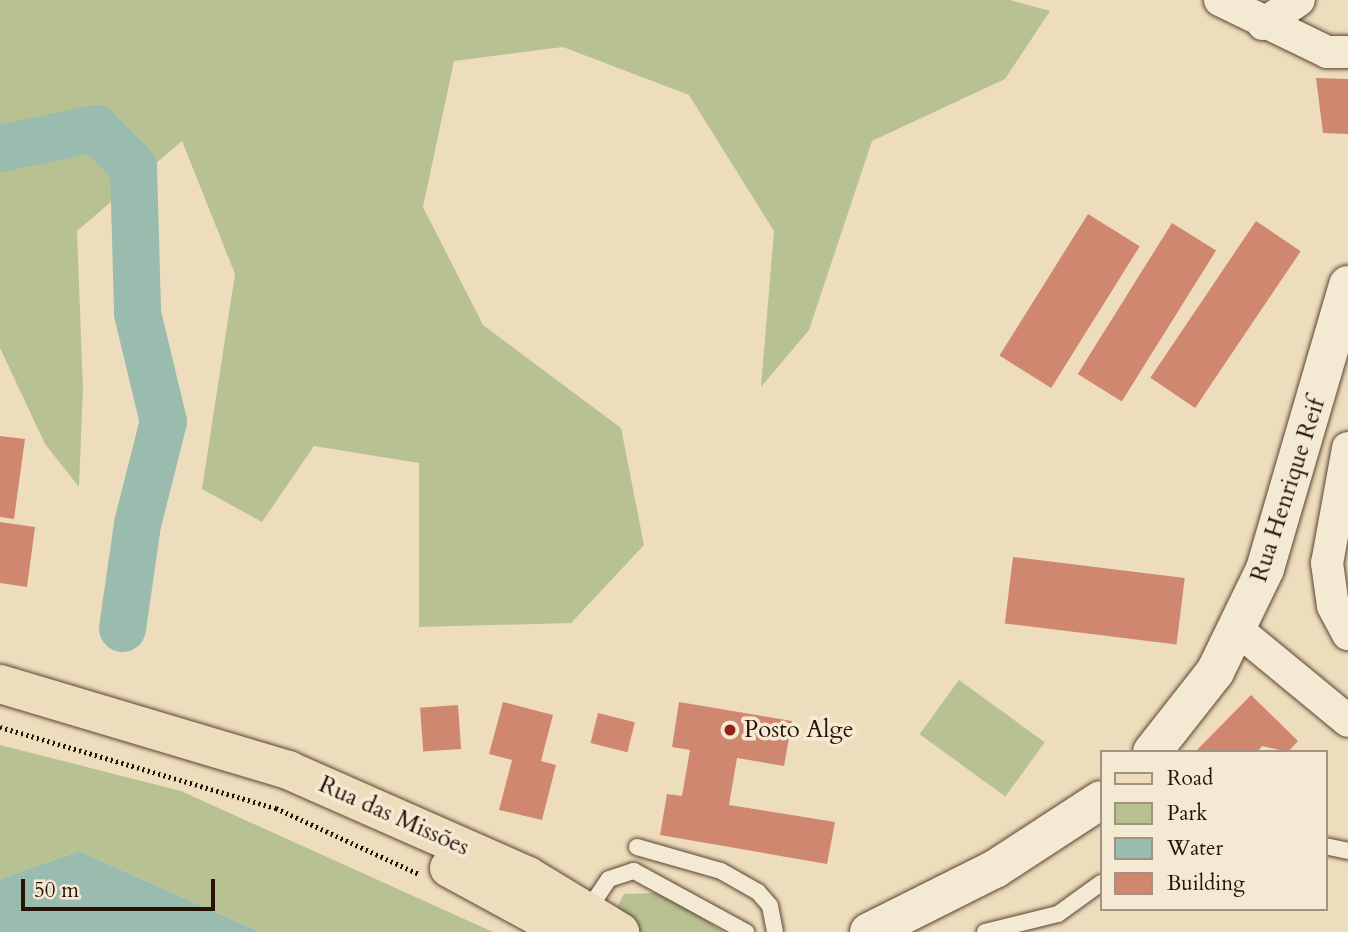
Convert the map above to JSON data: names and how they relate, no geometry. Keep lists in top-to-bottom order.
{
  "streets": {
    "main road": ["Rua das Missões"],
    "street": ["Rua Henrique Reif"]
  },
  "places": ["Posto Alge"],
  "legend": [
    "Road",
    "Park",
    "Water",
    "Building"
  ],
  "scale_bar": "50 m"
}
